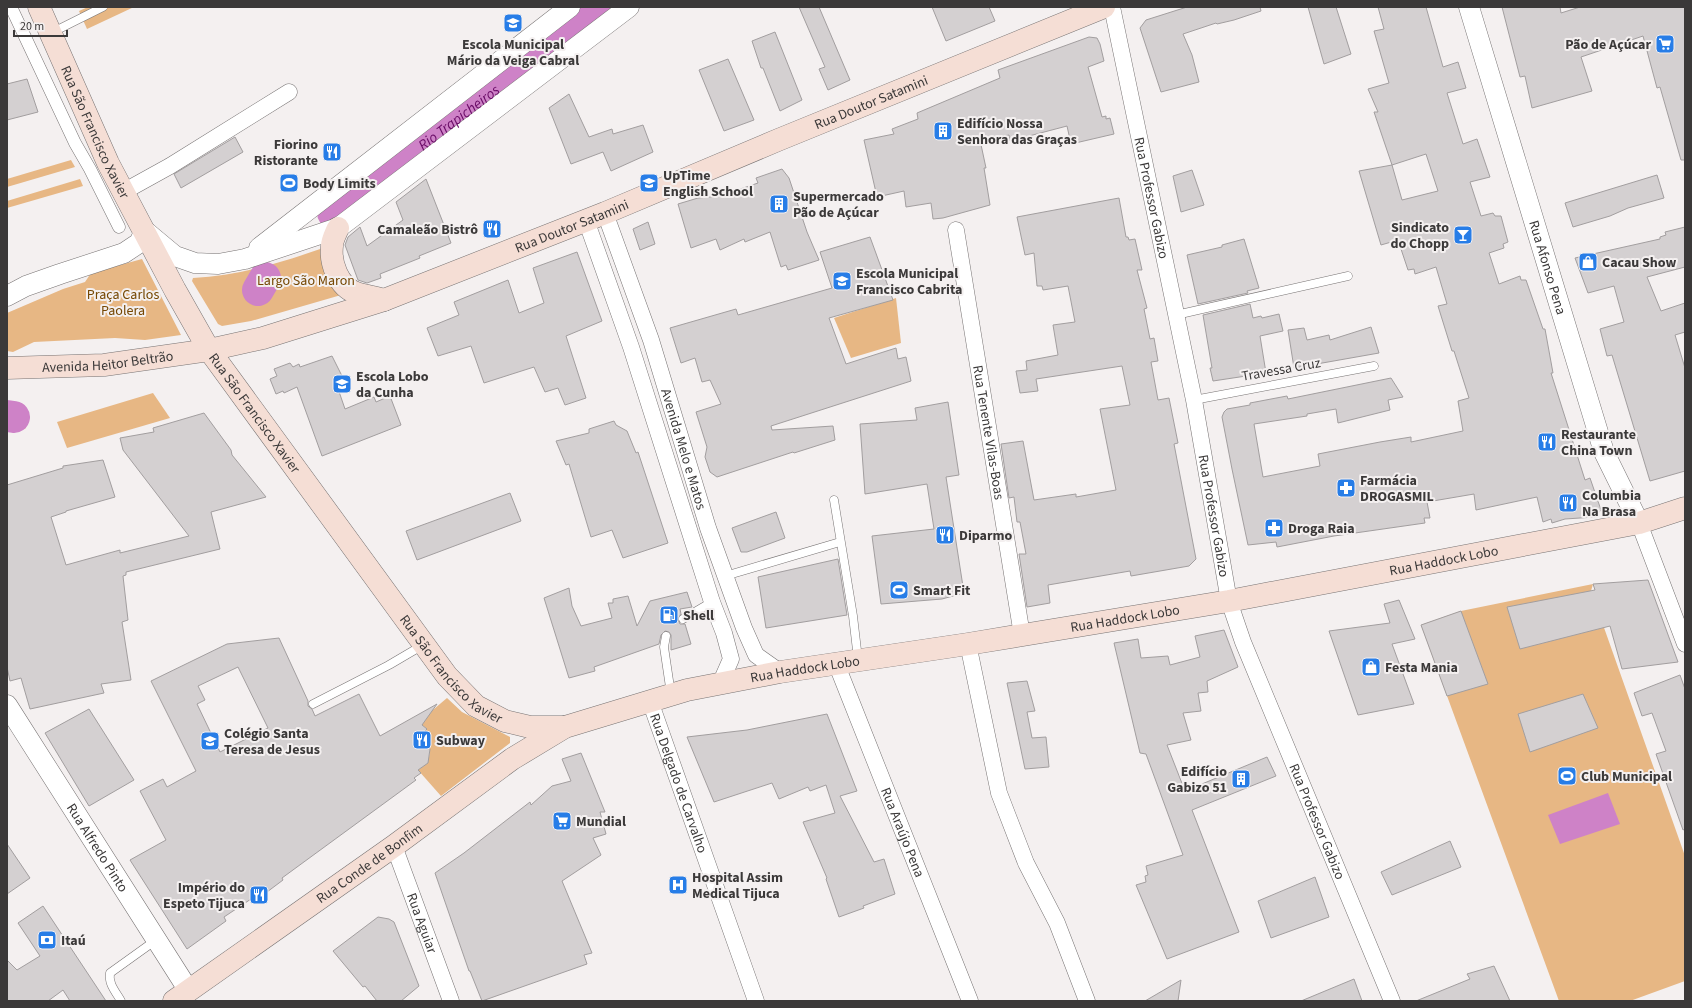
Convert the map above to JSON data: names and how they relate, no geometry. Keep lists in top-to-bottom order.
{
  "streets": {
    "main road": [
      "Rua Doutor Satamini",
      "Rua São Francisco Xavier",
      "Avenida Heitor Beltrão",
      "Rua Haddock Lobo",
      "Rua Conde de Bonfim"
    ],
    "street": [
      "Rua Professor Gabizo",
      "Rua Afonso Pena",
      "Rua Tenente Vilas-Boas",
      "Avenida Melo e Matos",
      "Rua Delgado de Carvalho",
      "Rua Araújo Pena",
      "Rua Alfredo Pinto",
      "Rua Aguiar"
    ],
    "lane": ["Travessa Cruz"]
  },
  "crossings": [
    ["Rua Doutor Satamini", "Rua São Francisco Xavier"],
    ["Rua Doutor Satamini", "Avenida Heitor Beltrão"],
    ["Rua Doutor Satamini", "Avenida Melo e Matos"],
    ["Rua São Francisco Xavier", "Avenida Heitor Beltrão"],
    ["Rua São Francisco Xavier", "Rua Haddock Lobo"],
    ["Rua São Francisco Xavier", "Rua Conde de Bonfim"],
    ["Rua Professor Gabizo", "Travessa Cruz"],
    ["Rua Professor Gabizo", "Rua Haddock Lobo"],
    ["Rua Afonso Pena", "Rua Haddock Lobo"],
    ["Rua Tenente Vilas-Boas", "Rua Haddock Lobo"],
    ["Avenida Melo e Matos", "Rua Haddock Lobo"],
    ["Rua Haddock Lobo", "Rua Delgado de Carvalho"],
    ["Rua Haddock Lobo", "Rua Araújo Pena"],
    ["Rua Haddock Lobo", "Rua Conde de Bonfim"],
    ["Rua Alfredo Pinto", "Rua Conde de Bonfim"],
    ["Rua Conde de Bonfim", "Rua Aguiar"]
  ],
  "water": ["Rio Trapicheiros"],
  "parks": ["Largo São Maron", "Praça Carlos Paolera"],
  "places": {
    "school or university": [
      "Escola Municipal Mário da Veiga Cabral",
      "UpTime English School",
      "Escola Municipal Francisco Cabrita",
      "Escola Lobo da Cunha",
      "Colégio Santa Teresa de Jesus"
    ],
    "supermarket": ["Pão de Açúcar", "Mundial"],
    "building": ["Edifício Nossa Senhora das Graças", "Supermercado Pão de Açúcar", "Edifício Gabizo 51"],
    "restaurant": [
      "Fiorino Ristorante",
      "Camaleão Bistrô",
      "Restaurante China Town",
      "Columbia Na Brasa",
      "Diparmo",
      "Subway",
      "Império do Espeto Tijuca"
    ],
    "sports": ["Body Limits", "Smart Fit", "Club Municipal"],
    "bar": ["Sindicato do Chopp"],
    "shop": ["Cacau Show", "Festa Mania"],
    "pharmacy": ["Farmácia DROGASMIL", "Droga Raia"],
    "fuel station": ["Shell"],
    "hospital": ["Hospital Assim Medical Tijuca"],
    "bank": ["Itaú"]
  },
  "scale_bar": "20 m"
}
